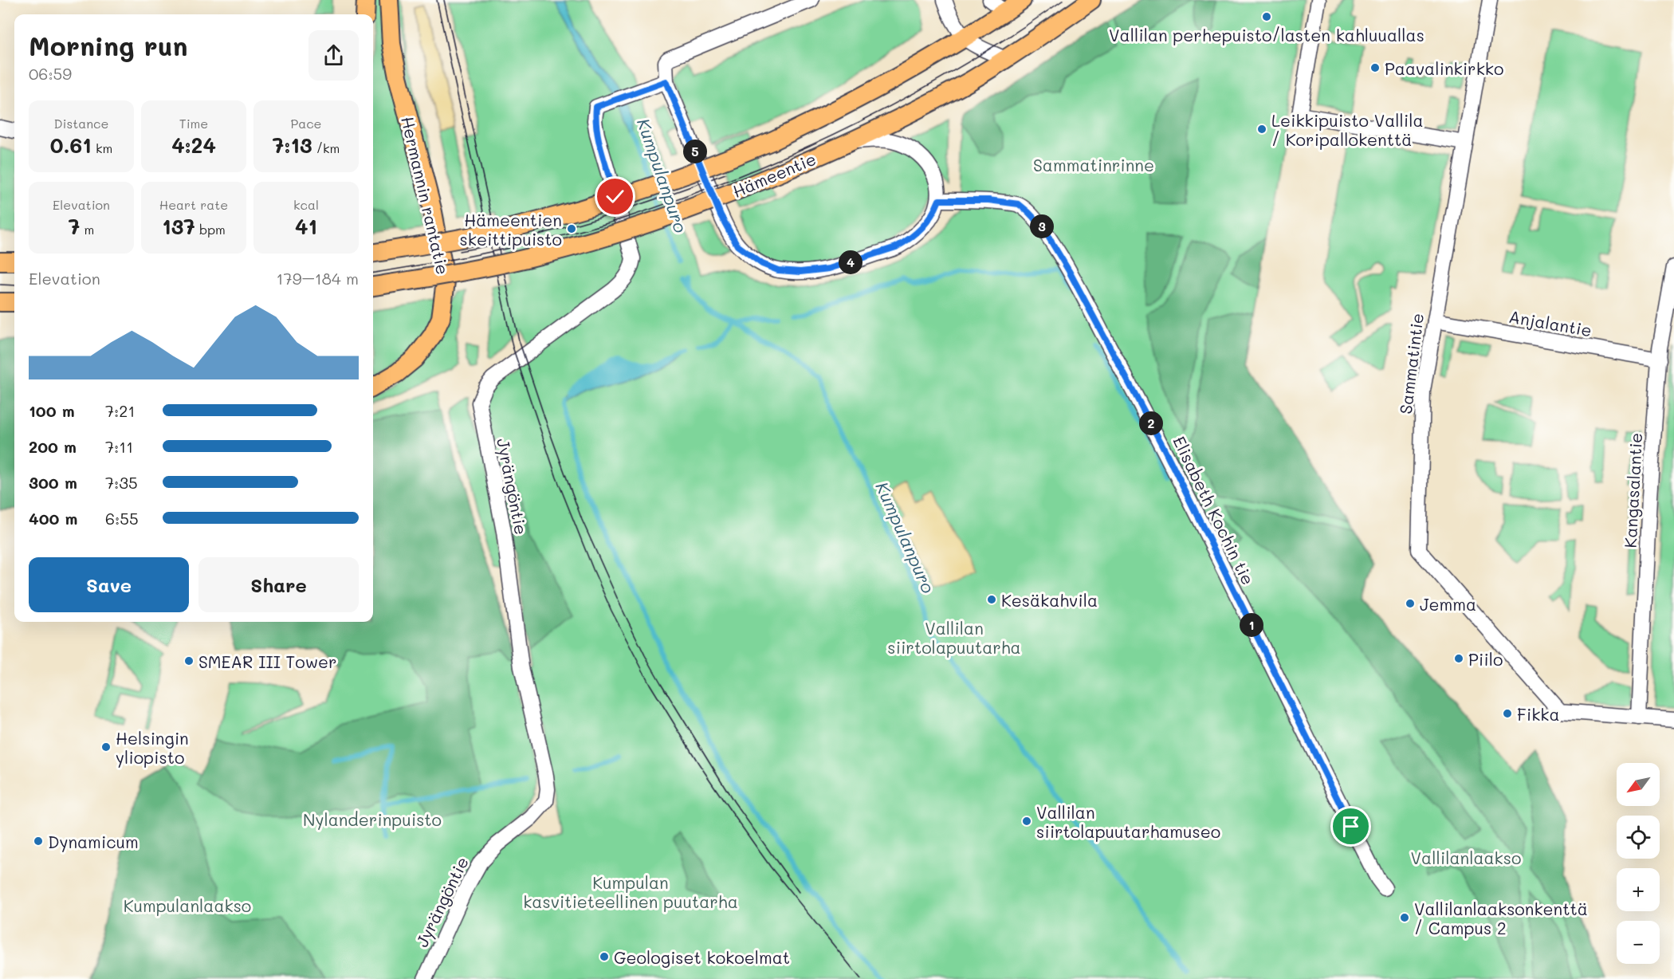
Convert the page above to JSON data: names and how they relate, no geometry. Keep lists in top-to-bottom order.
{
  "streets": {
    "main road": ["Hämeentie", "Hermannin rantatie"],
    "street": [
      "Anjalantie",
      "Sammatintie",
      "Jyrängöntie",
      "Kangasalantie",
      "Elisabeth Kochin tie"
    ]
  },
  "crossings": [
    ["Anjalantie", "Sammatintie"],
    ["Anjalantie", "Kangasalantie"],
    ["Sammatintie", "Kangasalantie"]
  ],
  "water": ["Kumpulanpuro"],
  "parks": [
    "Sammatinrinne",
    "Vallilan siirtolapuutarha",
    "Nylanderinpuisto",
    "Vallilanlaakso",
    "Kumpulan kasvitieteellinen puutarha",
    "Kumpulanlaakso"
  ],
  "places": [
    "Vallilan perhepuisto/lasten kahluuallas",
    "Paavalinkirkko",
    "Leikkipuisto Vallila / Koripallokenttä",
    "Hämeentien skeittipuisto",
    "Kesäkahvila",
    "Jemma",
    "Piilo",
    "SMEAR III Tower",
    "Fikka",
    "Helsingin yliopisto",
    "Vallilan siirtolapuutarhamuseo",
    "Dynamicum",
    "Vallilanlaaksonkenttä / Campus 2",
    "Geologiset kokoelmat"
  ],
  "north": "bottom left",
  "page": {
    "heading": ["Morning run", "06:59"],
    "stats": [
      ["Distance", "0.61 km"],
      ["Time", "4:24"],
      ["Pace", "7:13 /km"],
      ["Elevation", "7 m"],
      ["Heart rate", "137 bpm"],
      ["kcal", "41"]
    ],
    "pins": [
      "5",
      "3",
      "4",
      "2",
      "1"
    ],
    "chart": ["Elevation", "179–184 m"],
    "list": [
      {
        "name": "100 m",
        "note": "7:21"
      },
      {
        "name": "200 m",
        "note": "7:11"
      },
      {
        "name": "300 m",
        "note": "7:35"
      },
      {
        "name": "400 m",
        "note": "6:55"
      }
    ],
    "buttons": ["Save", "Share"],
    "map_buttons": ["+", "−"]
  }
}
